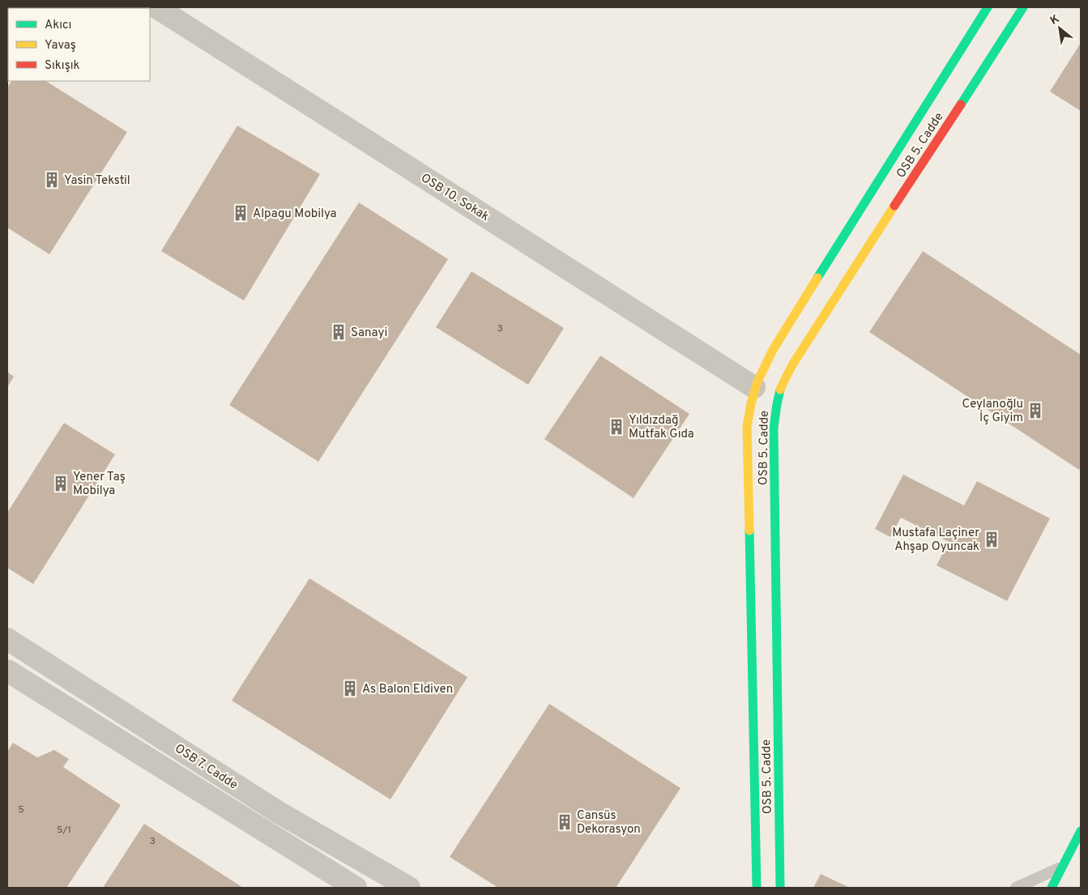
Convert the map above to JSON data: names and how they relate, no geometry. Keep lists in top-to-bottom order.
{
  "streets": {
    "main road": ["OSB 5. Cadde"],
    "street": ["OSB 10. Sokak", "OSB 7. Cadde"]
  },
  "places": {
    "building": [
      "Yasin Tekstil",
      "Alpagu Mobilya",
      "Sanayi",
      "Ceylanoğlu İç Giyim",
      "Yıldızdağ Mutfak Gıda",
      "Yener Taş Mobilya",
      "Mustafa Laçiner Ahşap Oyuncak",
      "As Balon Eldiven",
      "Cansüs Dekorasyon"
    ]
  },
  "house_numbers": [
    "3",
    "5",
    "5/1",
    "3"
  ],
  "legend": ["Akıcı", "Yavaş", "Sıkışık"],
  "north": "top left"
}
